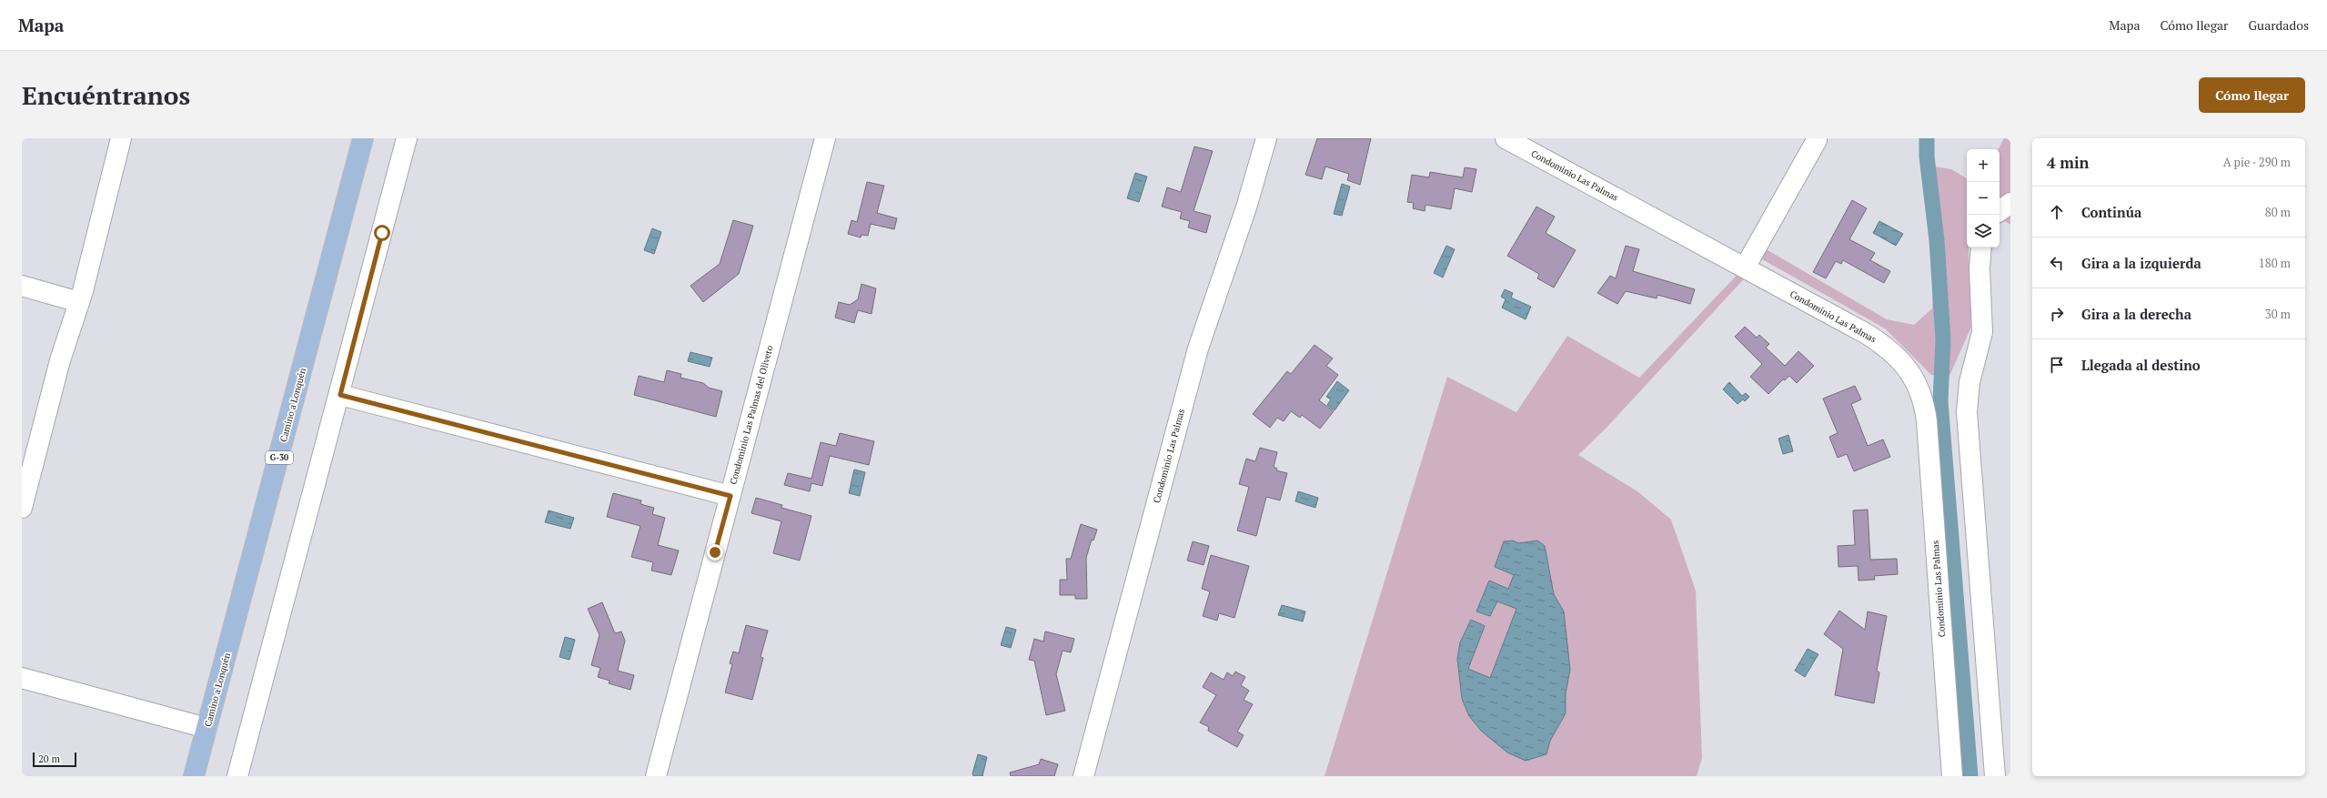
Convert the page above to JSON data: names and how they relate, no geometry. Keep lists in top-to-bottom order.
{
  "streets": {
    "main road": ["Camino a Lonquén", "G-30"],
    "street": ["Condominio Las Palmas", "Condominio Las Palmas del Oliveto"]
  },
  "scale_bar": "20 m",
  "page": {
    "header": "Mapa",
    "nav": ["Mapa", "Cómo llegar", "Guardados"],
    "buttons": "Cómo llegar",
    "title": "Encuéntranos",
    "heading": ["4 min", "A pie · 290 m"],
    "map_buttons": ["+", "−"],
    "list": [
      ["Continúa", "80 m"],
      ["Gira a la izquierda", "180 m"],
      ["Gira a la derecha", "30 m"],
      "Llegada al destino"
    ],
    "scale": "20 m"
  }
}
